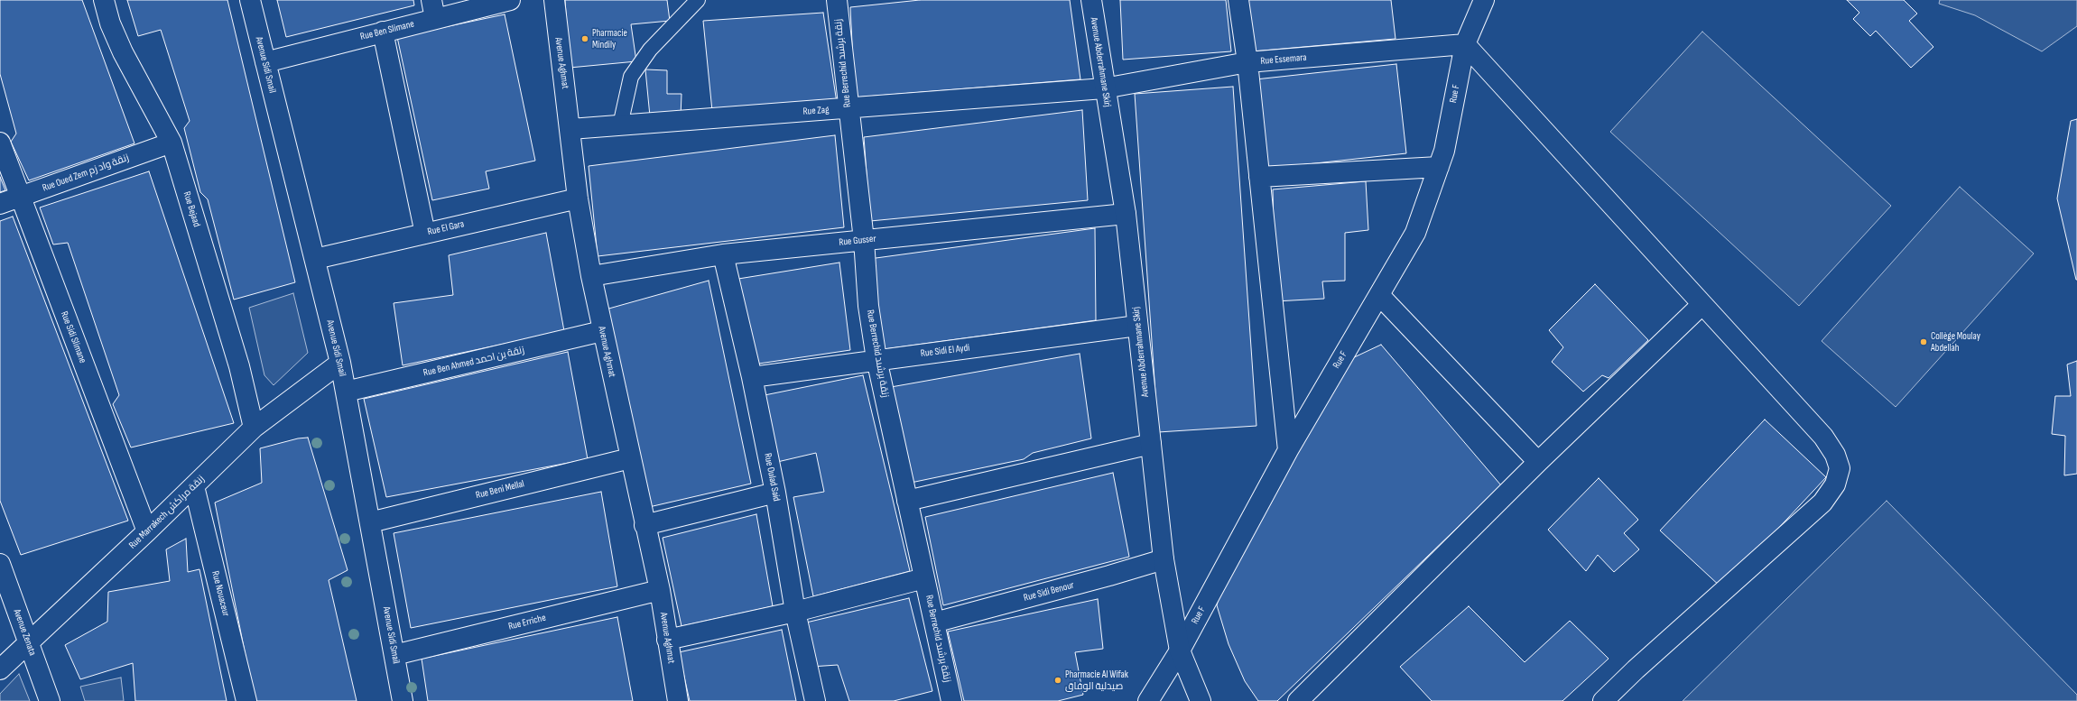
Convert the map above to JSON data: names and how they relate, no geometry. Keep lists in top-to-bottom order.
{
  "streets": {
    "street": [
      "Rue Ben Slimane",
      "Rue Essemara",
      "Avenue Abderrahmane Skirj",
      "Avenue Aghmat",
      "Rue Berrechid زنقة برشىد",
      "Avenue Sidi Smail",
      "Rue F",
      "Rue Zag",
      "Rue Oued Zem زنقة واد زم",
      "Rue Bejaad",
      "Rue El Gara",
      "Rue Gusser",
      "Rue Sidi Slimane",
      "Rue Sidi El Aydi",
      "Rue Ben Ahmed زنقة بن احمد",
      "Rue Oulad Said",
      "Rue Beni Mellal",
      "Rue Marrakech زنقة مراكش",
      "Rue Sidi Benour",
      "Rue Nouaceur",
      "Rue Erriche",
      "Avenue Zenata"
    ]
  },
  "crossings": [
    ["Rue Ben Slimane", "Avenue Sidi Smail"],
    ["Rue Essemara", "Avenue Abderrahmane Skirj"],
    ["Rue Essemara", "Rue F"],
    ["Rue Essemara", "Rue Zag"],
    ["Avenue Abderrahmane Skirj", "Rue F"],
    ["Avenue Abderrahmane Skirj", "Rue Zag"],
    ["Avenue Abderrahmane Skirj", "Rue Gusser"],
    ["Avenue Abderrahmane Skirj", "Rue Sidi El Aydi"],
    ["Avenue Abderrahmane Skirj", "Rue Sidi Benour"],
    ["Avenue Aghmat", "Rue Zag"],
    ["Avenue Aghmat", "Rue El Gara"],
    ["Avenue Aghmat", "Rue Gusser"],
    ["Avenue Aghmat", "Rue Ben Ahmed زنقة بن احمد"],
    ["Avenue Aghmat", "Rue Beni Mellal"],
    ["Avenue Aghmat", "Rue Erriche"],
    ["Rue Berrechid زنقة برشىد", "Rue Zag"],
    ["Rue Berrechid زنقة برشىد", "Rue Gusser"],
    ["Rue Berrechid زنقة برشىد", "Rue Sidi El Aydi"],
    ["Rue Berrechid زنقة برشىد", "Rue Sidi Benour"],
    ["Avenue Sidi Smail", "Rue El Gara"],
    ["Avenue Sidi Smail", "Rue Ben Ahmed زنقة بن احمد"],
    ["Avenue Sidi Smail", "Rue Beni Mellal"],
    ["Avenue Sidi Smail", "Rue Marrakech زنقة مراكش"],
    ["Avenue Sidi Smail", "Rue Erriche"],
    ["Rue Oued Zem زنقة واد زم", "Rue Bejaad"],
    ["Rue Oued Zem زنقة واد زم", "Rue Sidi Slimane"],
    ["Rue Bejaad", "Rue Marrakech زنقة مراكش"],
    ["Rue Gusser", "Rue Oulad Said"],
    ["Rue Sidi Slimane", "Rue Marrakech زنقة مراكش"],
    ["Rue Sidi El Aydi", "Rue Oulad Said"],
    ["Rue Marrakech زنقة مراكش", "Rue Nouaceur"],
    ["Rue Marrakech زنقة مراكش", "Avenue Zenata"]
  ],
  "places": ["Pharmacie Mindily", "Collège Moulay Abdellah", "Pharmacie Al Wifak صيدلية الوفاق"]
}
